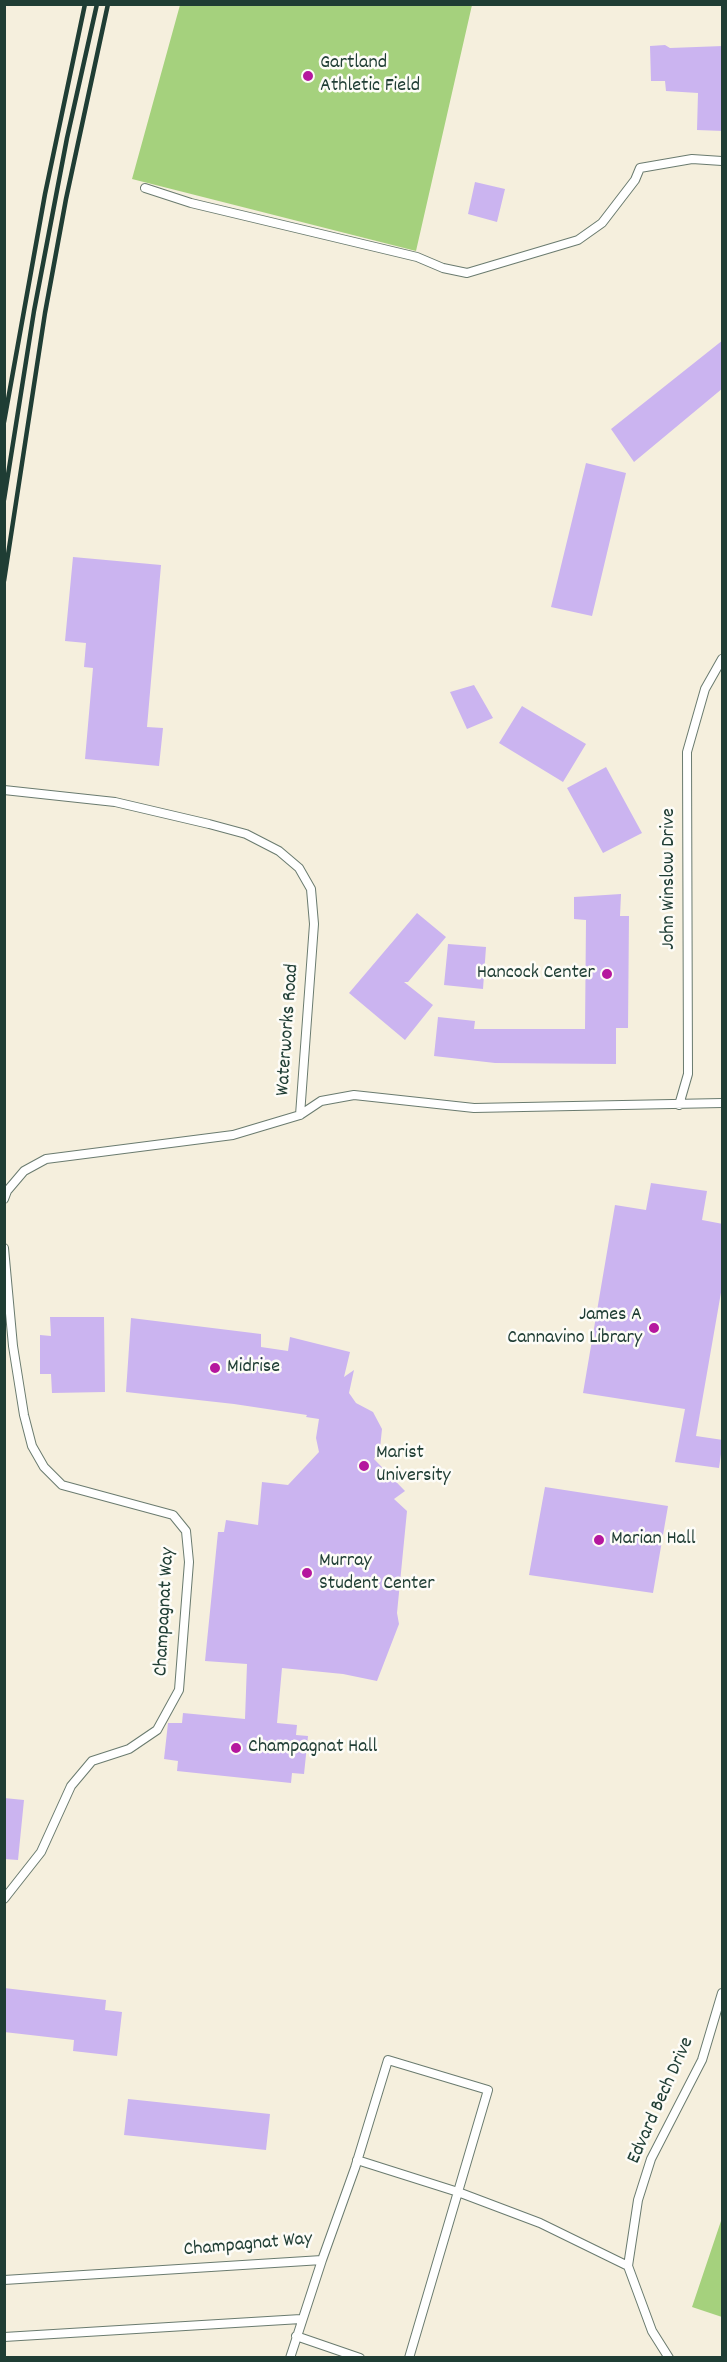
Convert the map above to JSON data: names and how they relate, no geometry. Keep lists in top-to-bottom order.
{
  "streets": {
    "lane": [
      "John Winslow Drive",
      "Waterworks Road",
      "Champagnat Way",
      "Edvard Bech Drive"
    ]
  },
  "crossings": [
    ["John Winslow Drive", "Waterworks Road"]
  ],
  "places": [
    "Gartland Athletic Field",
    "Hancock Center",
    "James A Cannavino Library",
    "Midrise",
    "Marist University",
    "Marian Hall",
    "Murray Student Center",
    "Champagnat Hall"
  ]
}
